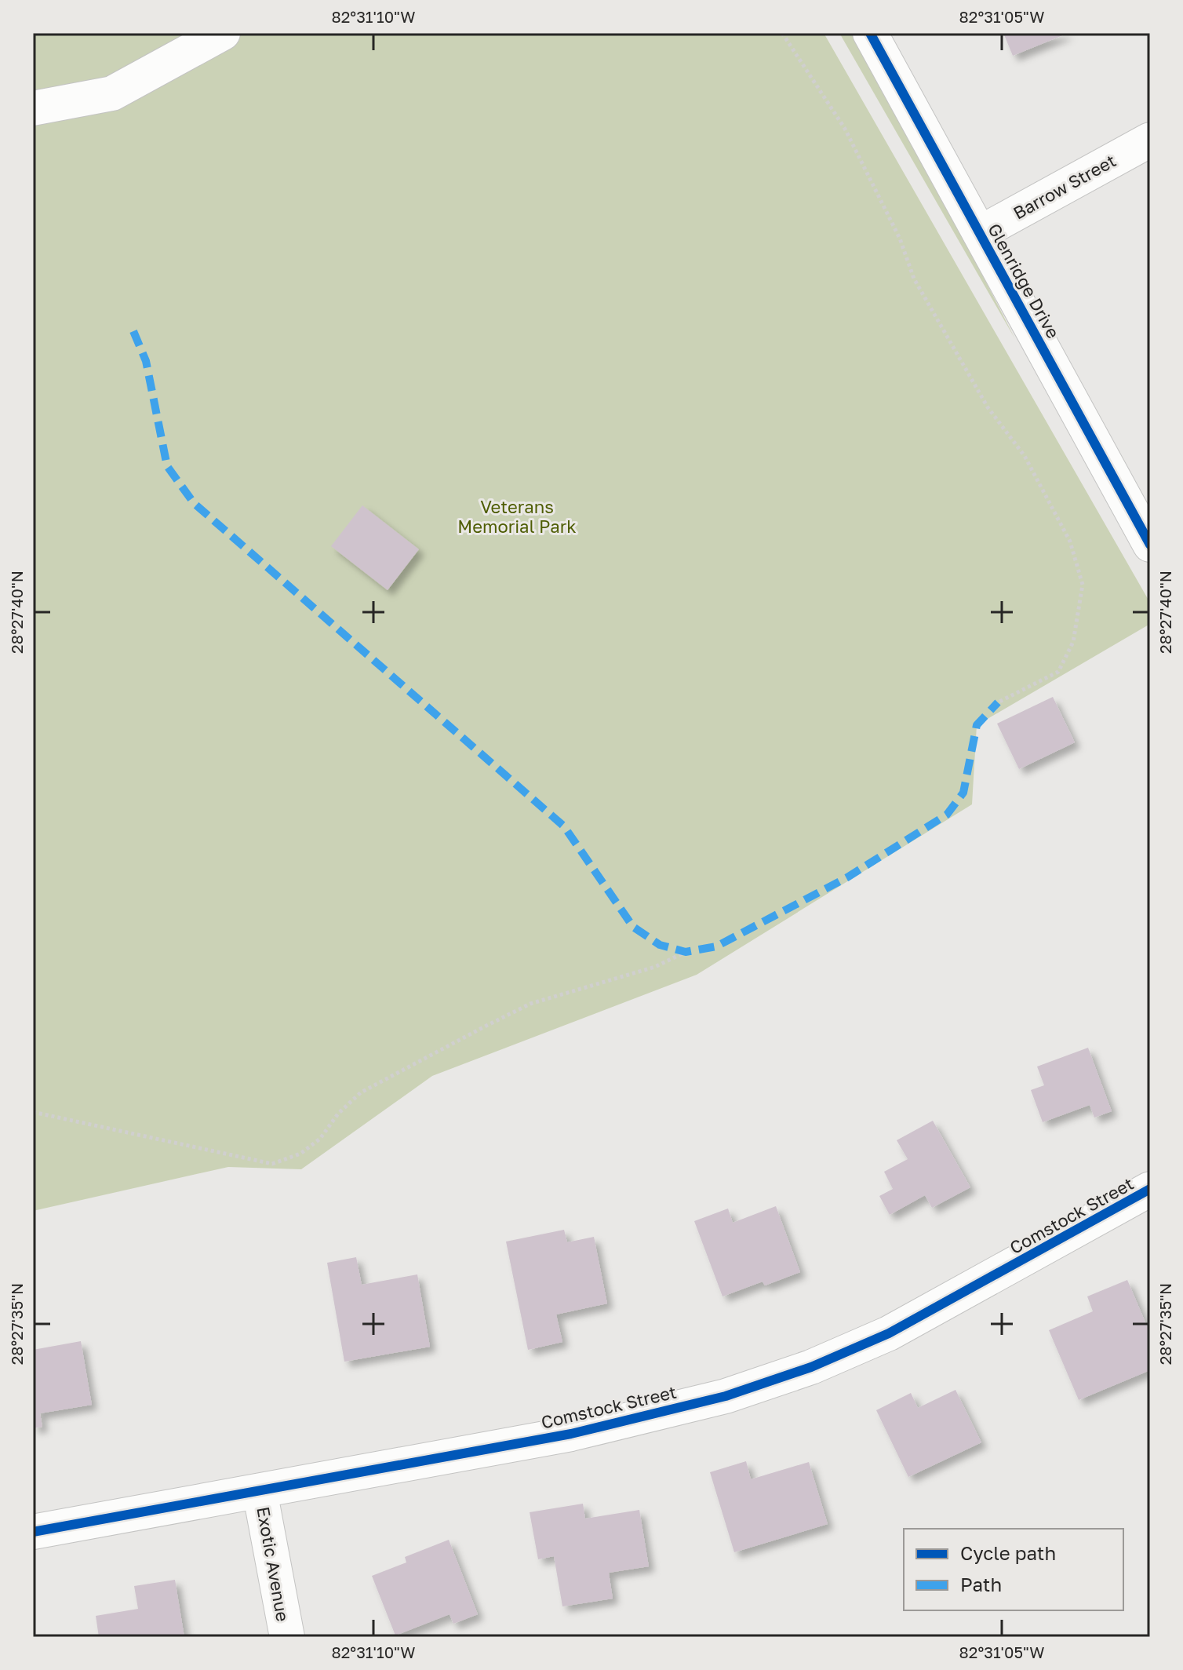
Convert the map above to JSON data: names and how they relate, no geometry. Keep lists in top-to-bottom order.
{
  "streets": {
    "street": [
      "Barrow Street",
      "Glenridge Drive",
      "Comstock Street",
      "Exotic Avenue"
    ]
  },
  "crossings": [
    ["Barrow Street", "Glenridge Drive"],
    ["Comstock Street", "Exotic Avenue"]
  ],
  "parks": ["Veterans Memorial Park"],
  "legend": ["Cycle path", "Path"],
  "coordinates": [
    "82°31'10\"W",
    "82°31'05\"W",
    "28°27'40\"N",
    "28°27'35\"N"
  ]
}
